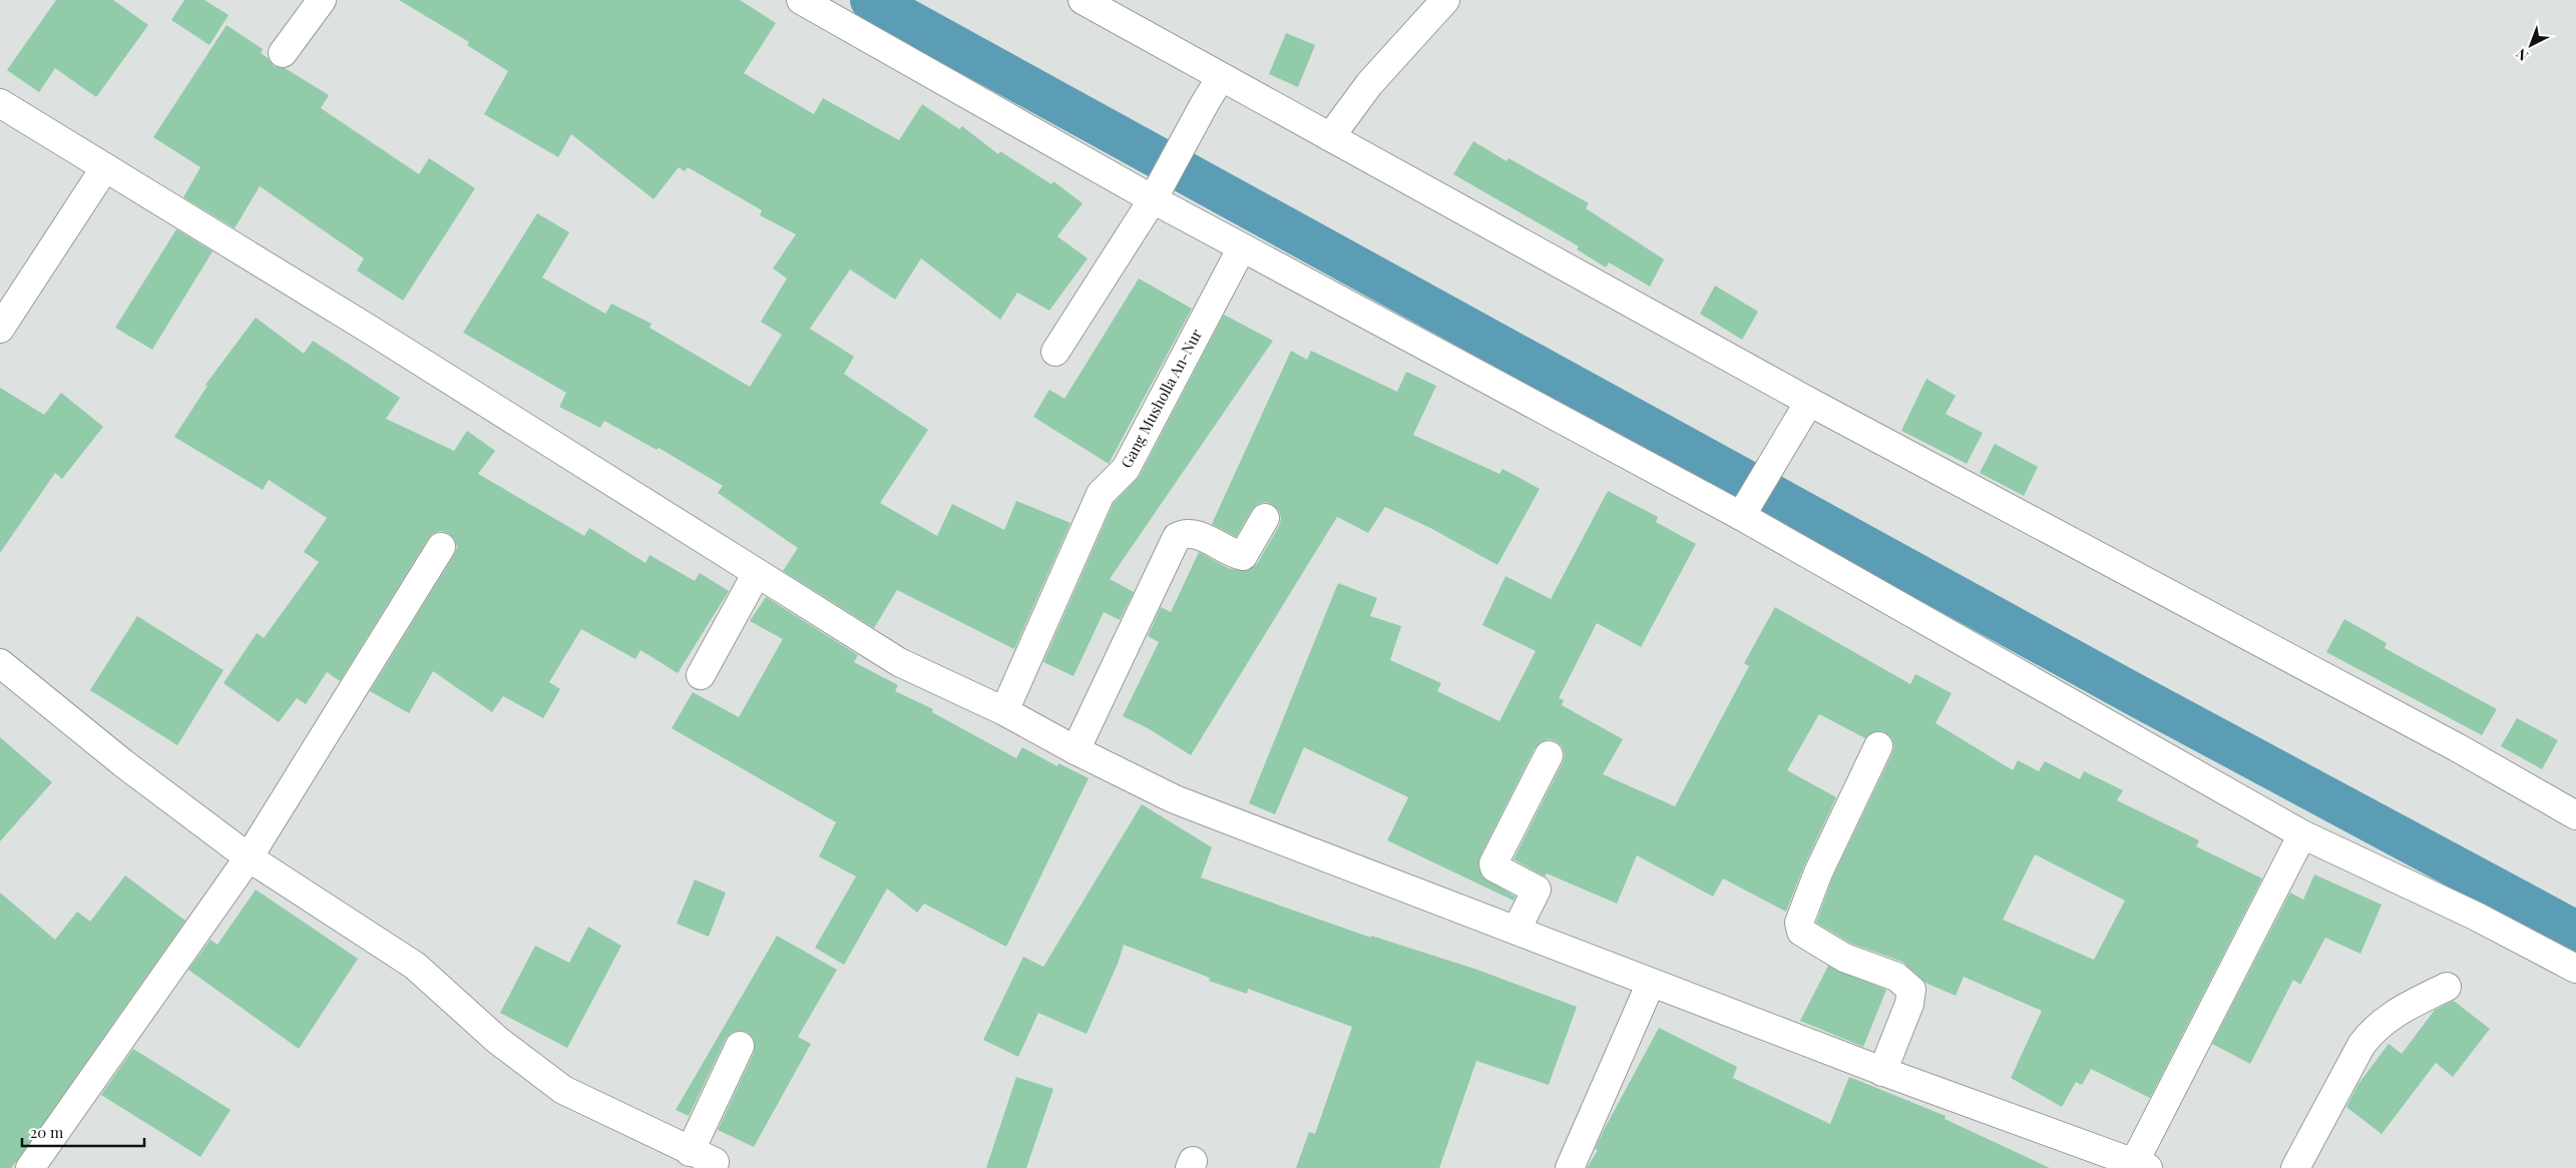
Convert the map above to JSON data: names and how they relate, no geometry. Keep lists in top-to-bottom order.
{
  "streets": {
    "street": ["Gang Musholla An-Nur"]
  },
  "scale_bar": "20 m",
  "north": "bottom left"
}
